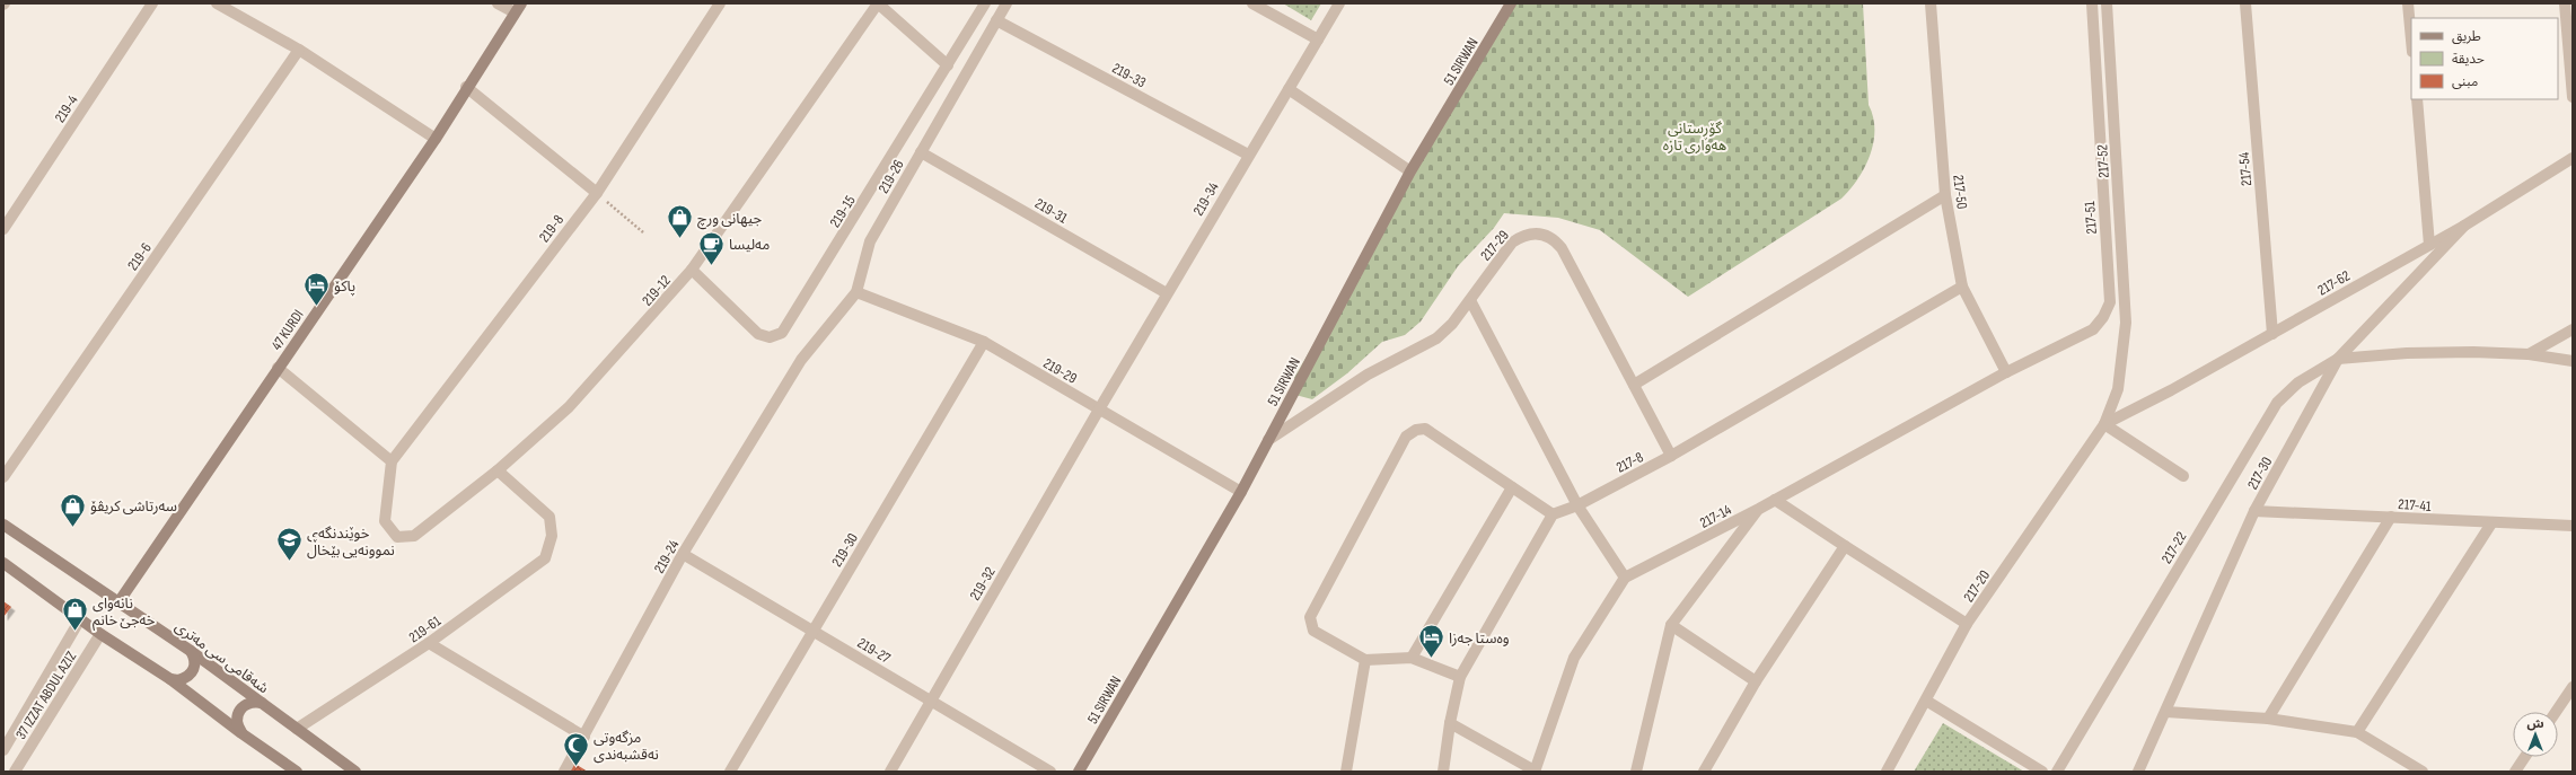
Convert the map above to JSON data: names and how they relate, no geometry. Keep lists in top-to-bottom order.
{
  "streets": {
    "main road": ["51 SIRWAN", "47 KURDI", "شەقامی سی مەتری"],
    "street": [
      "219-33",
      "219-4",
      "217-52",
      "217-54",
      "219-26",
      "217-50",
      "219-34",
      "219-31",
      "219-15",
      "217-51",
      "219-8",
      "217-29",
      "219-6",
      "217-62",
      "219-12",
      "219-29",
      "217-8",
      "217-30",
      "217-41",
      "217-14",
      "217-22",
      "219-30",
      "219-24",
      "219-32",
      "217-20",
      "219-61",
      "219-27",
      "37 IZZAT ABDUL AZIZ"
    ]
  },
  "crossings": [
    ["51 SIRWAN", "217-29"],
    ["51 SIRWAN", "219-29"],
    ["219-33", "219-26"],
    ["219-33", "219-34"],
    ["217-52", "217-62"],
    ["217-52", "217-20"],
    ["217-54", "217-62"],
    ["219-26", "219-31"],
    ["219-26", "219-29"],
    ["219-26", "219-24"],
    ["217-50", "217-51"],
    ["217-50", "217-8"],
    ["217-50", "217-14"],
    ["219-34", "219-31"],
    ["219-34", "219-29"],
    ["219-34", "219-32"],
    ["219-15", "219-12"],
    ["217-51", "217-14"],
    ["219-8", "219-12"],
    ["217-29", "217-8"],
    ["217-62", "217-30"],
    ["217-62", "217-20"],
    ["219-12", "219-61"],
    ["47 KURDI", "شەقامی سی مەتری"],
    ["219-29", "219-30"],
    ["219-29", "219-32"],
    ["217-30", "217-41"],
    ["217-30", "217-22"],
    ["219-30", "219-27"],
    ["219-24", "219-27"],
    ["219-32", "219-27"],
    ["219-61", "شەقامی سی مەتری"]
  ],
  "parks": ["گۆڕستانی هەواری تازە"],
  "places": {
    "shop": ["جیهانی ورچ", "سەرتاشی کریڤۆ", "نانەوای خەجێ خانم"],
    "cafe": ["مەلیسا"],
    "hotel": ["پاکۆ", "وەستا جەزا"],
    "school or university": ["خوێندنگەی نموونەیی بێخاڵ"],
    "mosque": ["مزگەوتی نەقشبەندی"]
  },
  "legend": ["طريق", "حديقة", "مبنى"],
  "north": "top"
}
